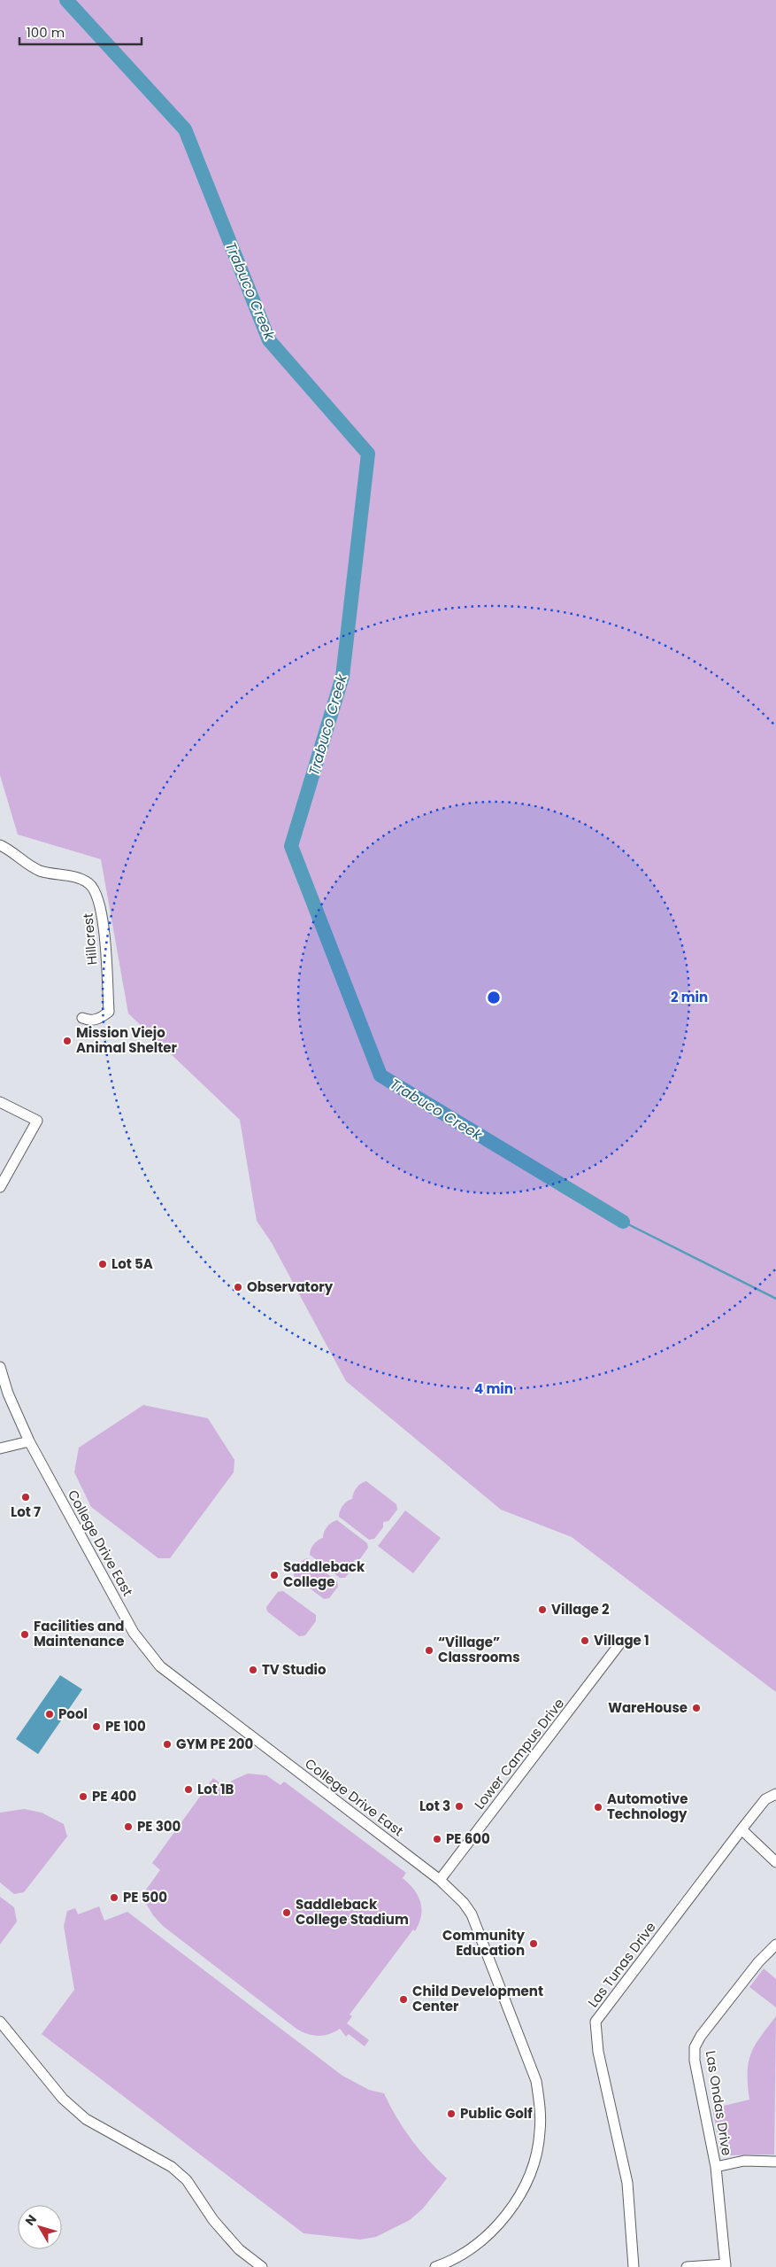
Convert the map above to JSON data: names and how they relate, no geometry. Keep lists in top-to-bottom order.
{
  "streets": {
    "street": [
      "Hillcrest",
      "College Drive East",
      "Lower Campus Drive",
      "Las Tunas Drive",
      "Las Ondas Drive"
    ]
  },
  "crossings": [
    ["College Drive East", "Lower Campus Drive"]
  ],
  "water": ["Trabuco Creek"],
  "places": [
    "Mission Viejo Animal Shelter",
    "Lot 5A",
    "Observatory",
    "Lot 7",
    "Saddleback College",
    "Village 2",
    "Facilities and Maintenance",
    "Village 1",
    "“Village” Classrooms",
    "TV Studio",
    "WareHouse",
    "Pool",
    "PE 100",
    "GYM PE 200",
    "Lot 1B",
    "PE 400",
    "Lot 3",
    "Automotive Technology",
    "PE 300",
    "PE 600",
    "PE 500",
    "Saddleback College Stadium",
    "Community Education",
    "Child Development Center",
    "Public Golf"
  ],
  "scale_bar": "100 m",
  "north": "top left",
  "rings": ["2 min", "4 min"]
}
